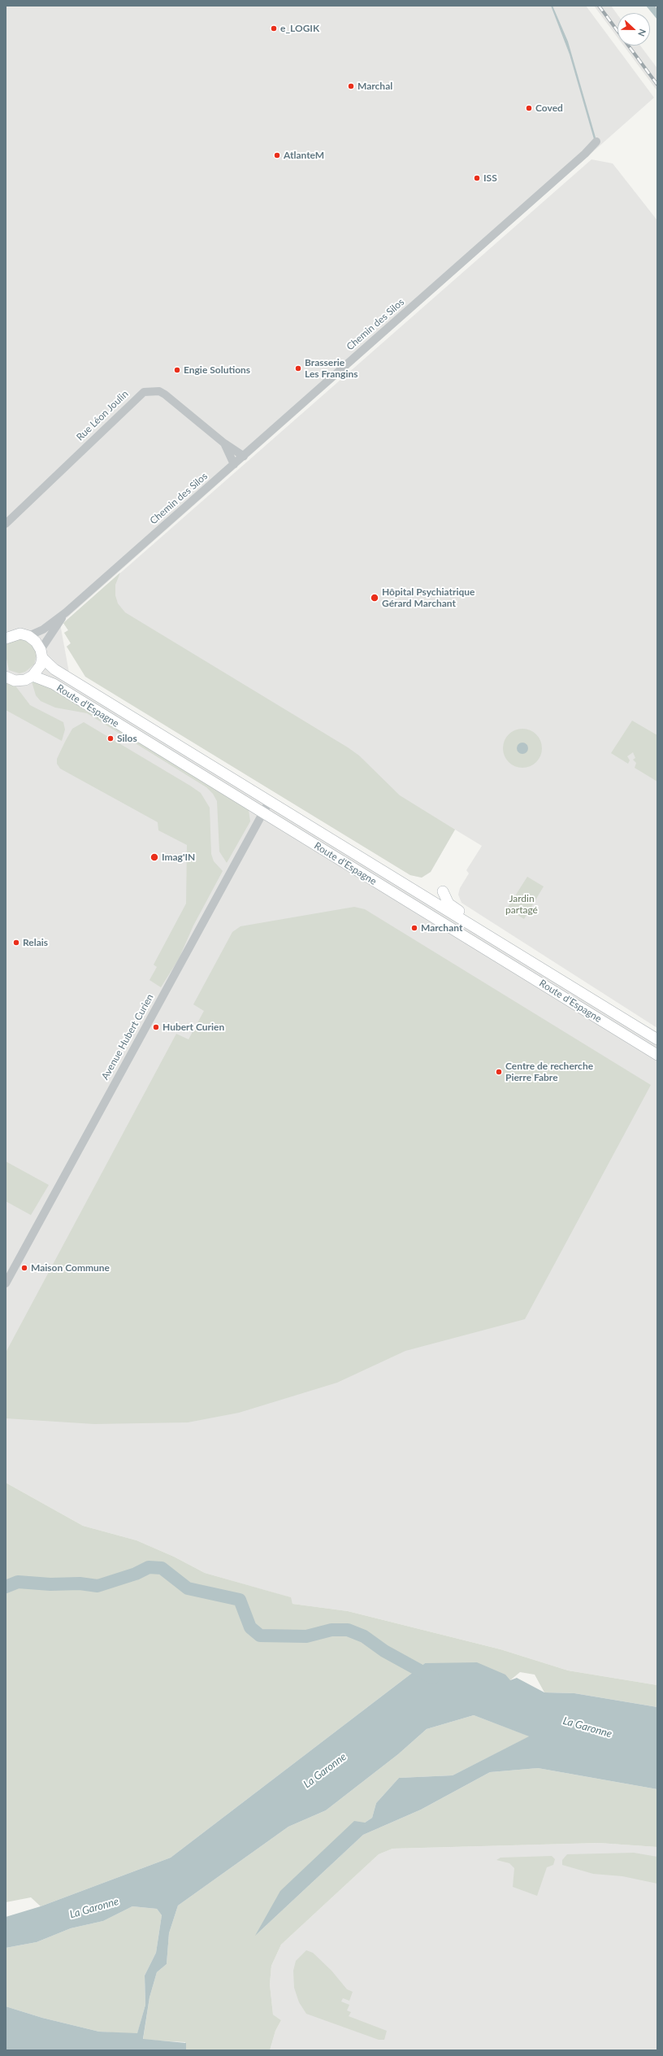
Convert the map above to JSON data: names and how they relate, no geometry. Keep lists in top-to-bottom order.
{
  "streets": {
    "main road": ["Route d'Espagne"],
    "street": ["Chemin des Silos", "Rue Léon Joulin", "Avenue Hubert Curien"]
  },
  "crossings": [
    ["Chemin des Silos", "Rue Léon Joulin"],
    ["Chemin des Silos", "Route d'Espagne"],
    ["Route d'Espagne", "Avenue Hubert Curien"]
  ],
  "water": ["La Garonne"],
  "parks": ["Jardin partagé"],
  "places": [
    "e_LOGIK",
    "Marchal",
    "Coved",
    "AtlanteM",
    "ISS",
    "Brasserie Les Frangins",
    "Engie Solutions",
    "Hôpital Psychiatrique Gérard Marchant",
    "Silos",
    "Imag'IN",
    "Marchant",
    "Relais",
    "Hubert Curien",
    "Centre de recherche Pierre Fabre",
    "Maison Commune"
  ],
  "north": "right"
}
